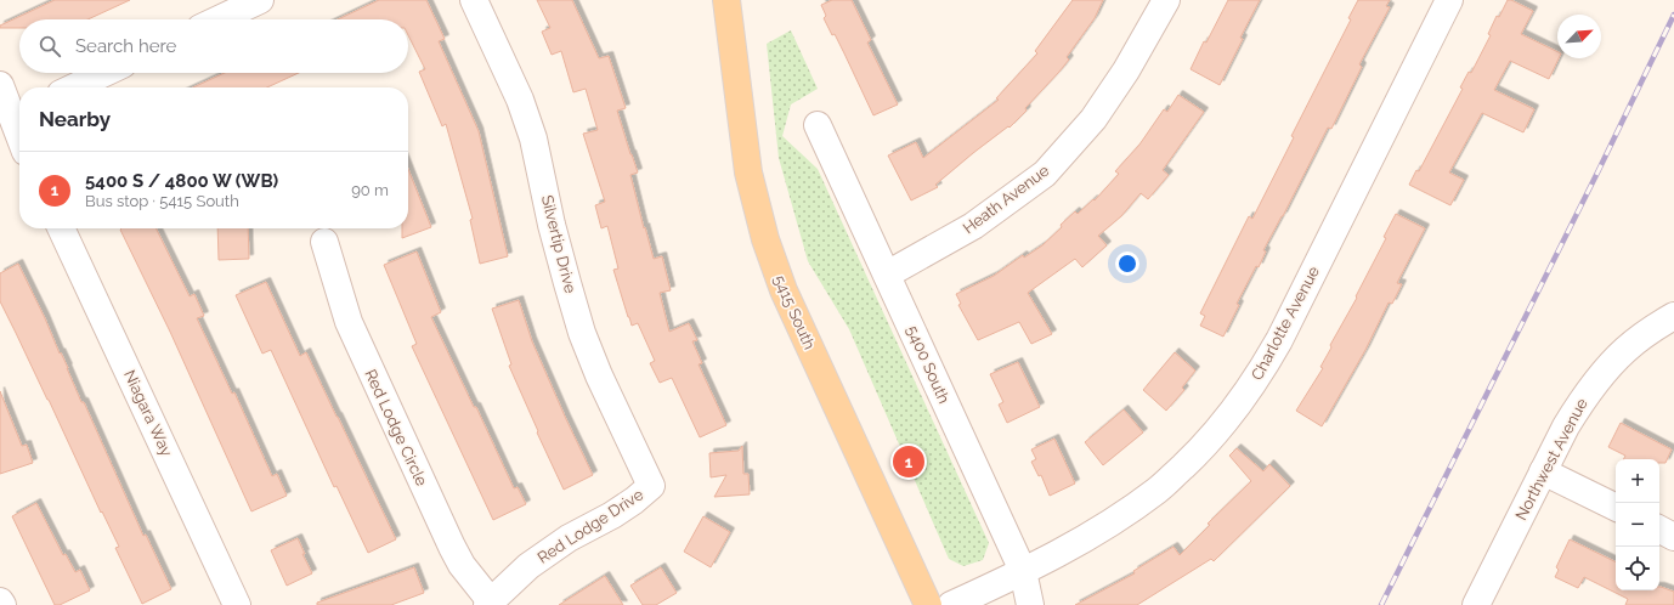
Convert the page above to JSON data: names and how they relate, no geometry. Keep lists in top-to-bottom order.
{
  "streets": {
    "main road": ["5415 South"],
    "street": [
      "Heath Avenue",
      "Silvertip Drive",
      "Charlotte Avenue",
      "5400 South",
      "Niagara Way",
      "Red Lodge Circle",
      "Northwest Avenue",
      "Red Lodge Drive"
    ]
  },
  "crossings": [
    ["Heath Avenue", "5400 South"],
    ["Silvertip Drive", "Red Lodge Drive"],
    ["Charlotte Avenue", "5400 South"],
    ["Red Lodge Circle", "Red Lodge Drive"]
  ],
  "north": "top right",
  "page": {
    "search": "Search here",
    "heading": "Nearby",
    "list": [
      {
        "mark": "1",
        "name": "5400 S / 4800 W (WB)",
        "note": "Bus stop · 5415 South",
        "value": "90 m"
      }
    ],
    "pins": "1",
    "map_buttons": ["+", "−"]
  }
}
